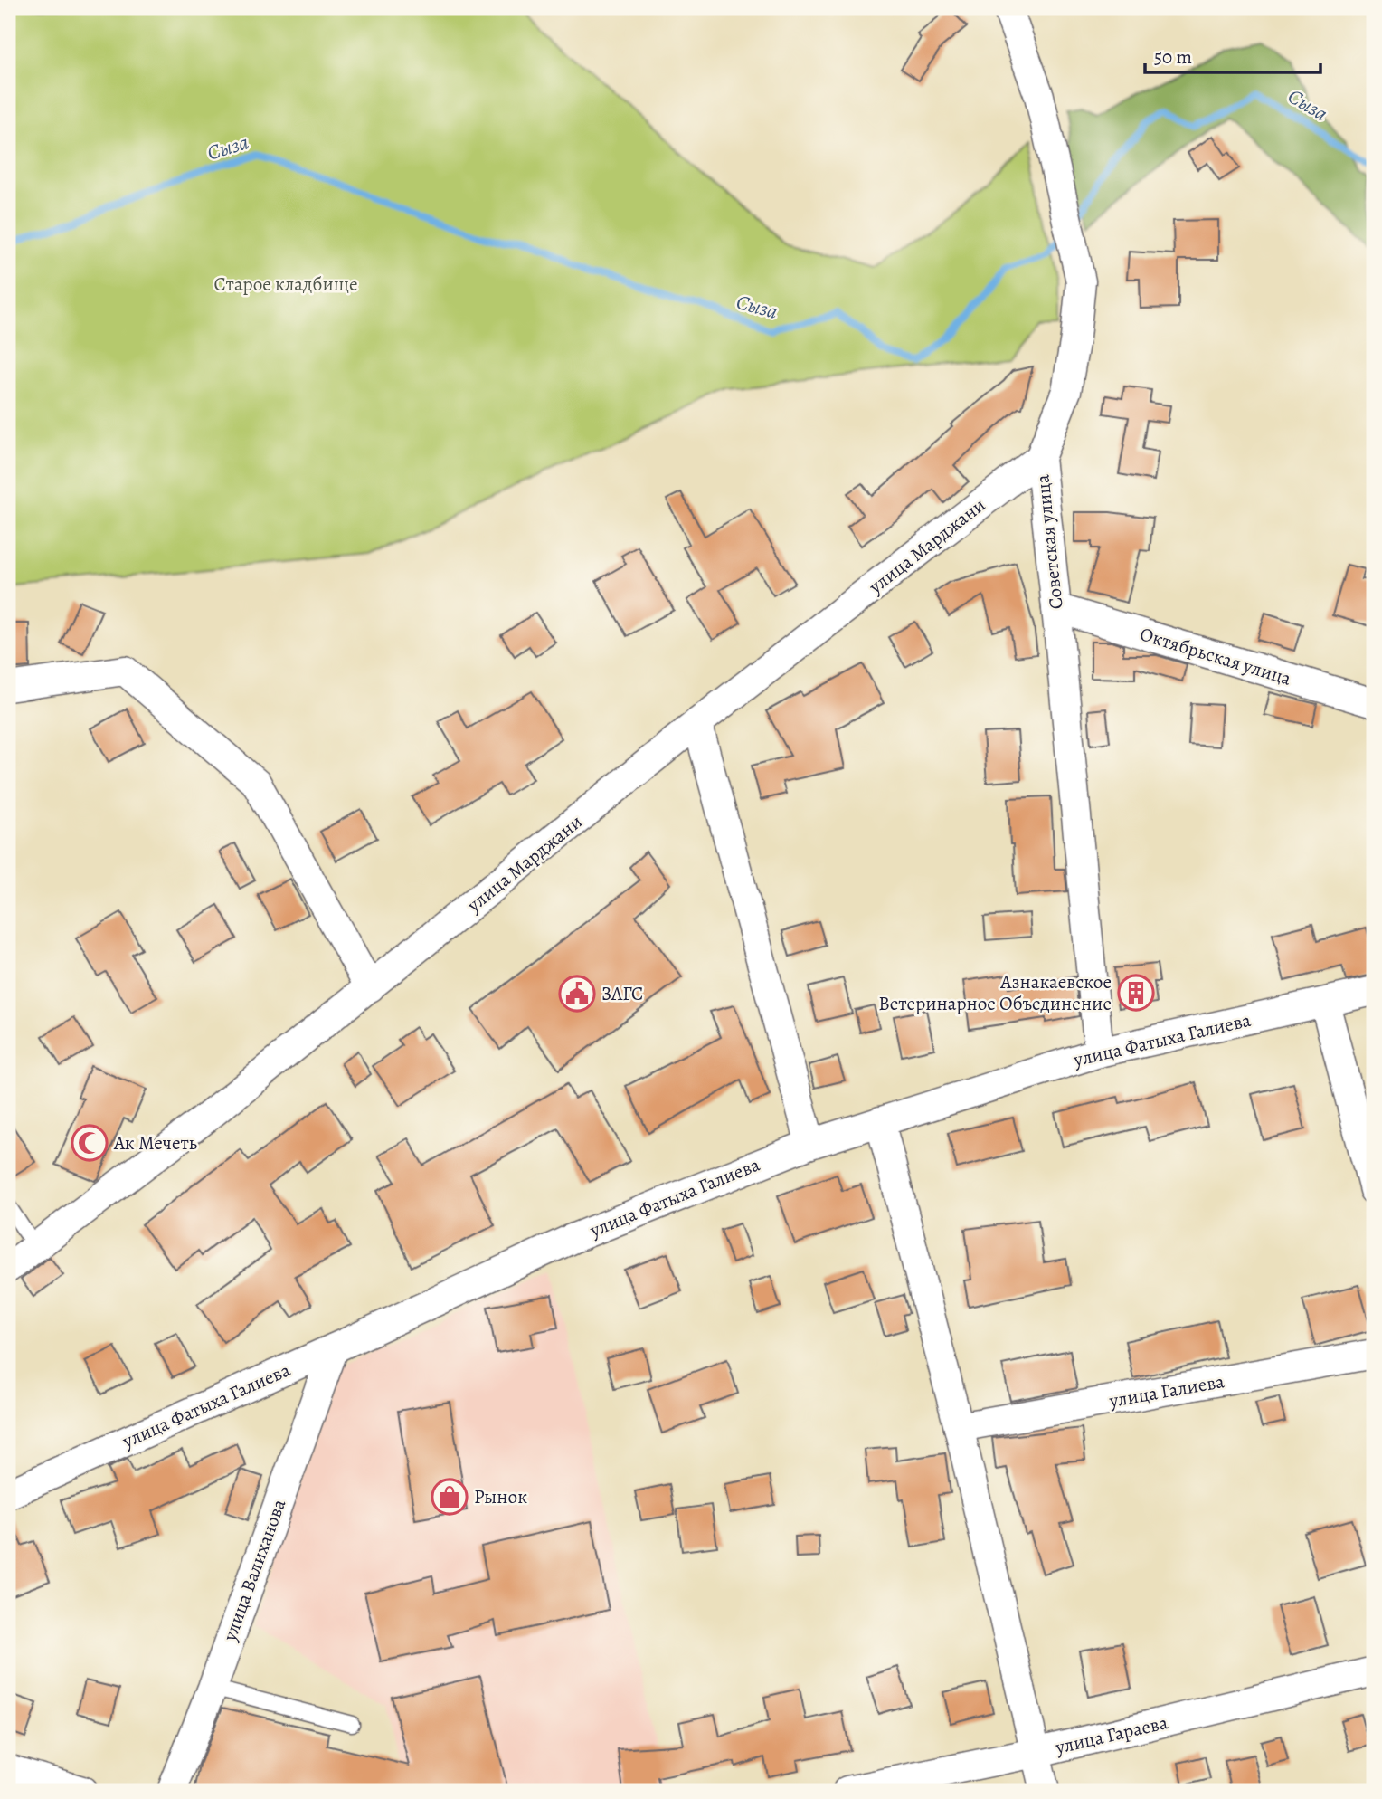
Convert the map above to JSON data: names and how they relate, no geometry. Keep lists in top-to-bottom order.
{
  "streets": {
    "street": [
      "Советская улица",
      "улица Марджани",
      "Октябрьская улица",
      "улица Фатыха Галиева",
      "улица Галиева",
      "улица Валиханова",
      "улица Гараева"
    ]
  },
  "crossings": [
    ["Советская улица", "улица Марджани"],
    ["Советская улица", "Октябрьская улица"],
    ["Советская улица", "улица Фатыха Галиева"],
    ["улица Фатыха Галиева", "улица Валиханова"]
  ],
  "water": ["Сыза"],
  "parks": ["Старое кладбище"],
  "places": {
    "building": ["Азнакаевское Ветеринарное Объединение"],
    "public building": ["ЗАГС"],
    "mosque": ["Ак Мечеть"],
    "shop": ["Рынок"]
  },
  "scale_bar": "50 m"
}
